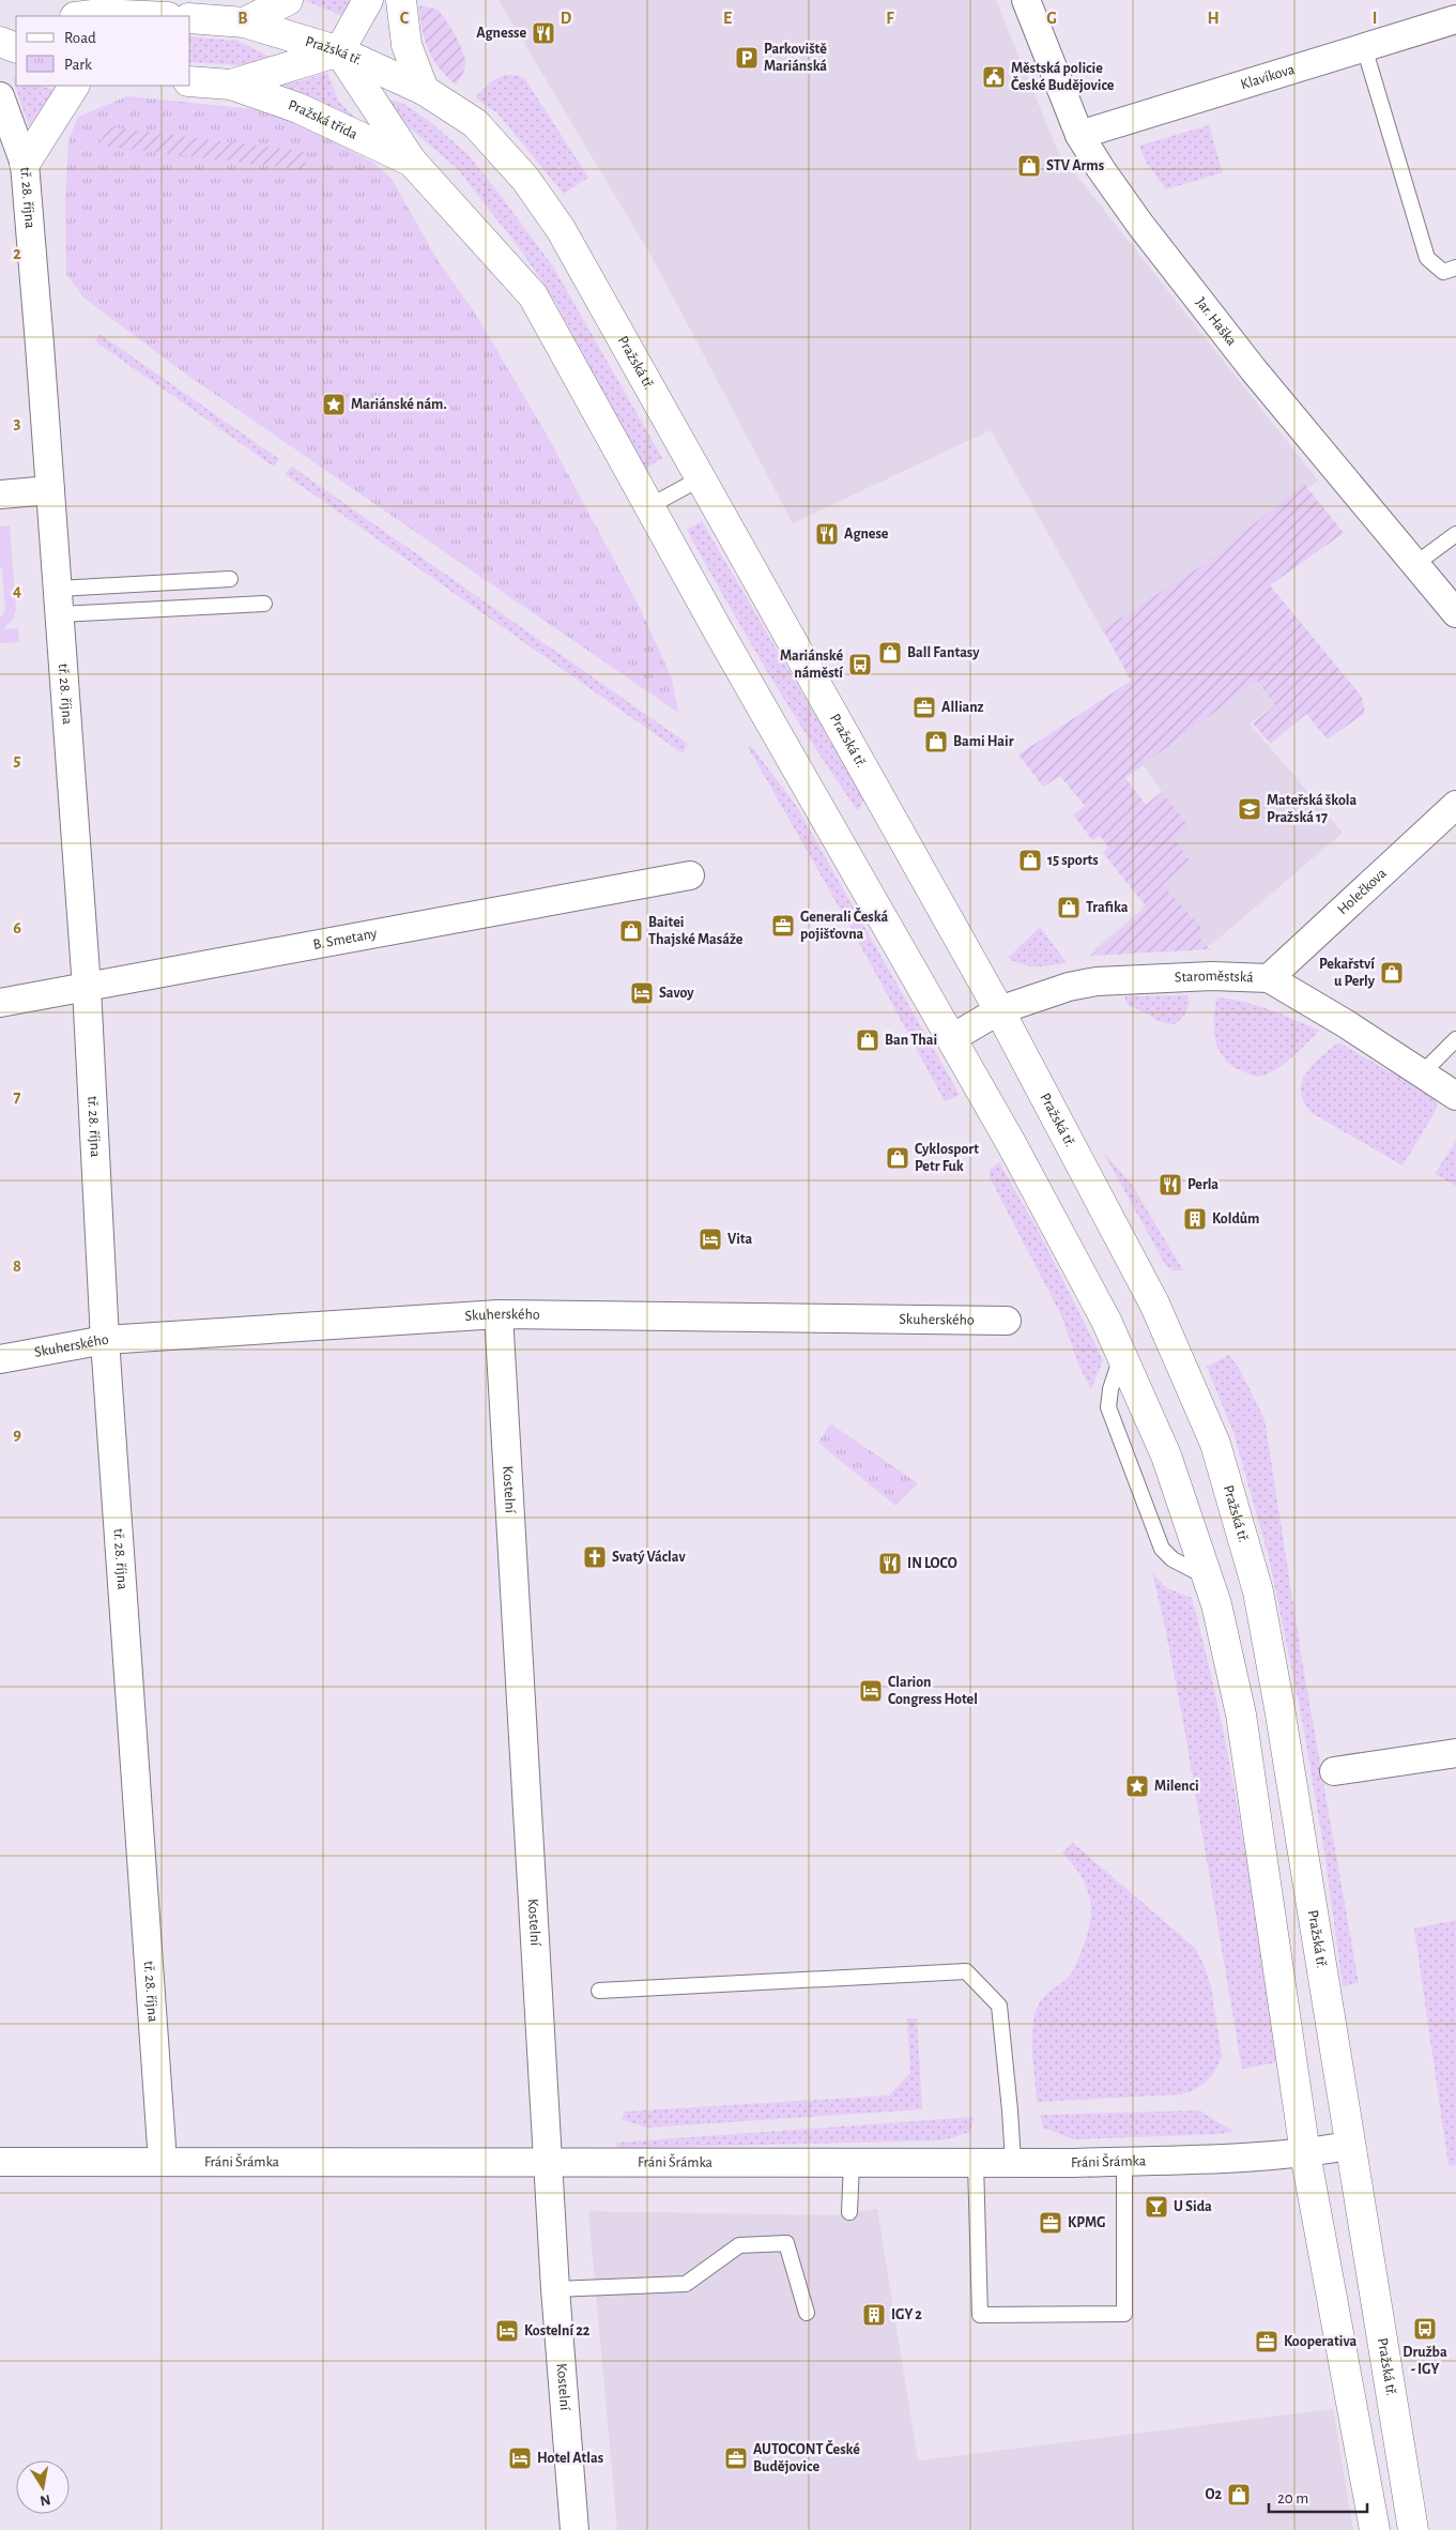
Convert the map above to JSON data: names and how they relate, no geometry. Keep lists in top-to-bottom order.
{
  "streets": {
    "street": [
      "Pražská tř.",
      "Klavíkova",
      "Pražská třída",
      "tř. 28. října",
      "Jar. Haška",
      "Holečkova",
      "B. Smetany",
      "Staroměstská",
      "Skuherského",
      "Kostelní",
      "Fráni Šrámka"
    ]
  },
  "crossings": [
    ["Pražská tř.", "Staroměstská"],
    ["Pražská tř.", "Fráni Šrámka"],
    ["Klavíkova", "Jar. Haška"],
    ["tř. 28. října", "B. Smetany"],
    ["tř. 28. října", "Skuherského"],
    ["tř. 28. října", "Fráni Šrámka"],
    ["Holečkova", "Staroměstská"],
    ["Skuherského", "Kostelní"],
    ["Kostelní", "Fráni Šrámka"]
  ],
  "places": {
    "restaurant": [
      "Agnesse",
      "Agnese",
      "Perla",
      "IN LOCO"
    ],
    "parking": ["Parkoviště Mariánská"],
    "public building": ["Městská policie České Budějovice"],
    "shop": [
      "STV Arms",
      "Ball Fantasy",
      "Bami Hair",
      "15 sports",
      "Trafika",
      "Baitei Thajské Masáže",
      "Pekařství u Perly",
      "Ban Thai",
      "Cyklosport Petr Fuk",
      "O2"
    ],
    "place": ["Mariánské nám.", "Milenci"],
    "bus stop": ["Mariánské náměstí", "Družba - IGY"],
    "office": [
      "Allianz",
      "Generali Česká pojišťovna",
      "KPMG",
      "Kooperativa",
      "AUTOCONT České Budějovice"
    ],
    "school or university": ["Mateřská škola Pražská 17"],
    "hotel": [
      "Savoy",
      "Vita",
      "Clarion Congress Hotel",
      "Kostelní 22",
      "Hotel Atlas"
    ],
    "building": ["Koldům", "IGY 2"],
    "church": ["Svatý Václav"],
    "bar": ["U Sida"]
  },
  "legend": ["Road", "Park"],
  "scale_bar": "20 m",
  "north": "bottom",
  "grid": {
    "columns": [
      "B",
      "C",
      "D",
      "E",
      "F",
      "G",
      "H",
      "I"
    ],
    "rows": [
      "2",
      "3",
      "4",
      "5",
      "6",
      "7",
      "8",
      "9"
    ]
  }
}
